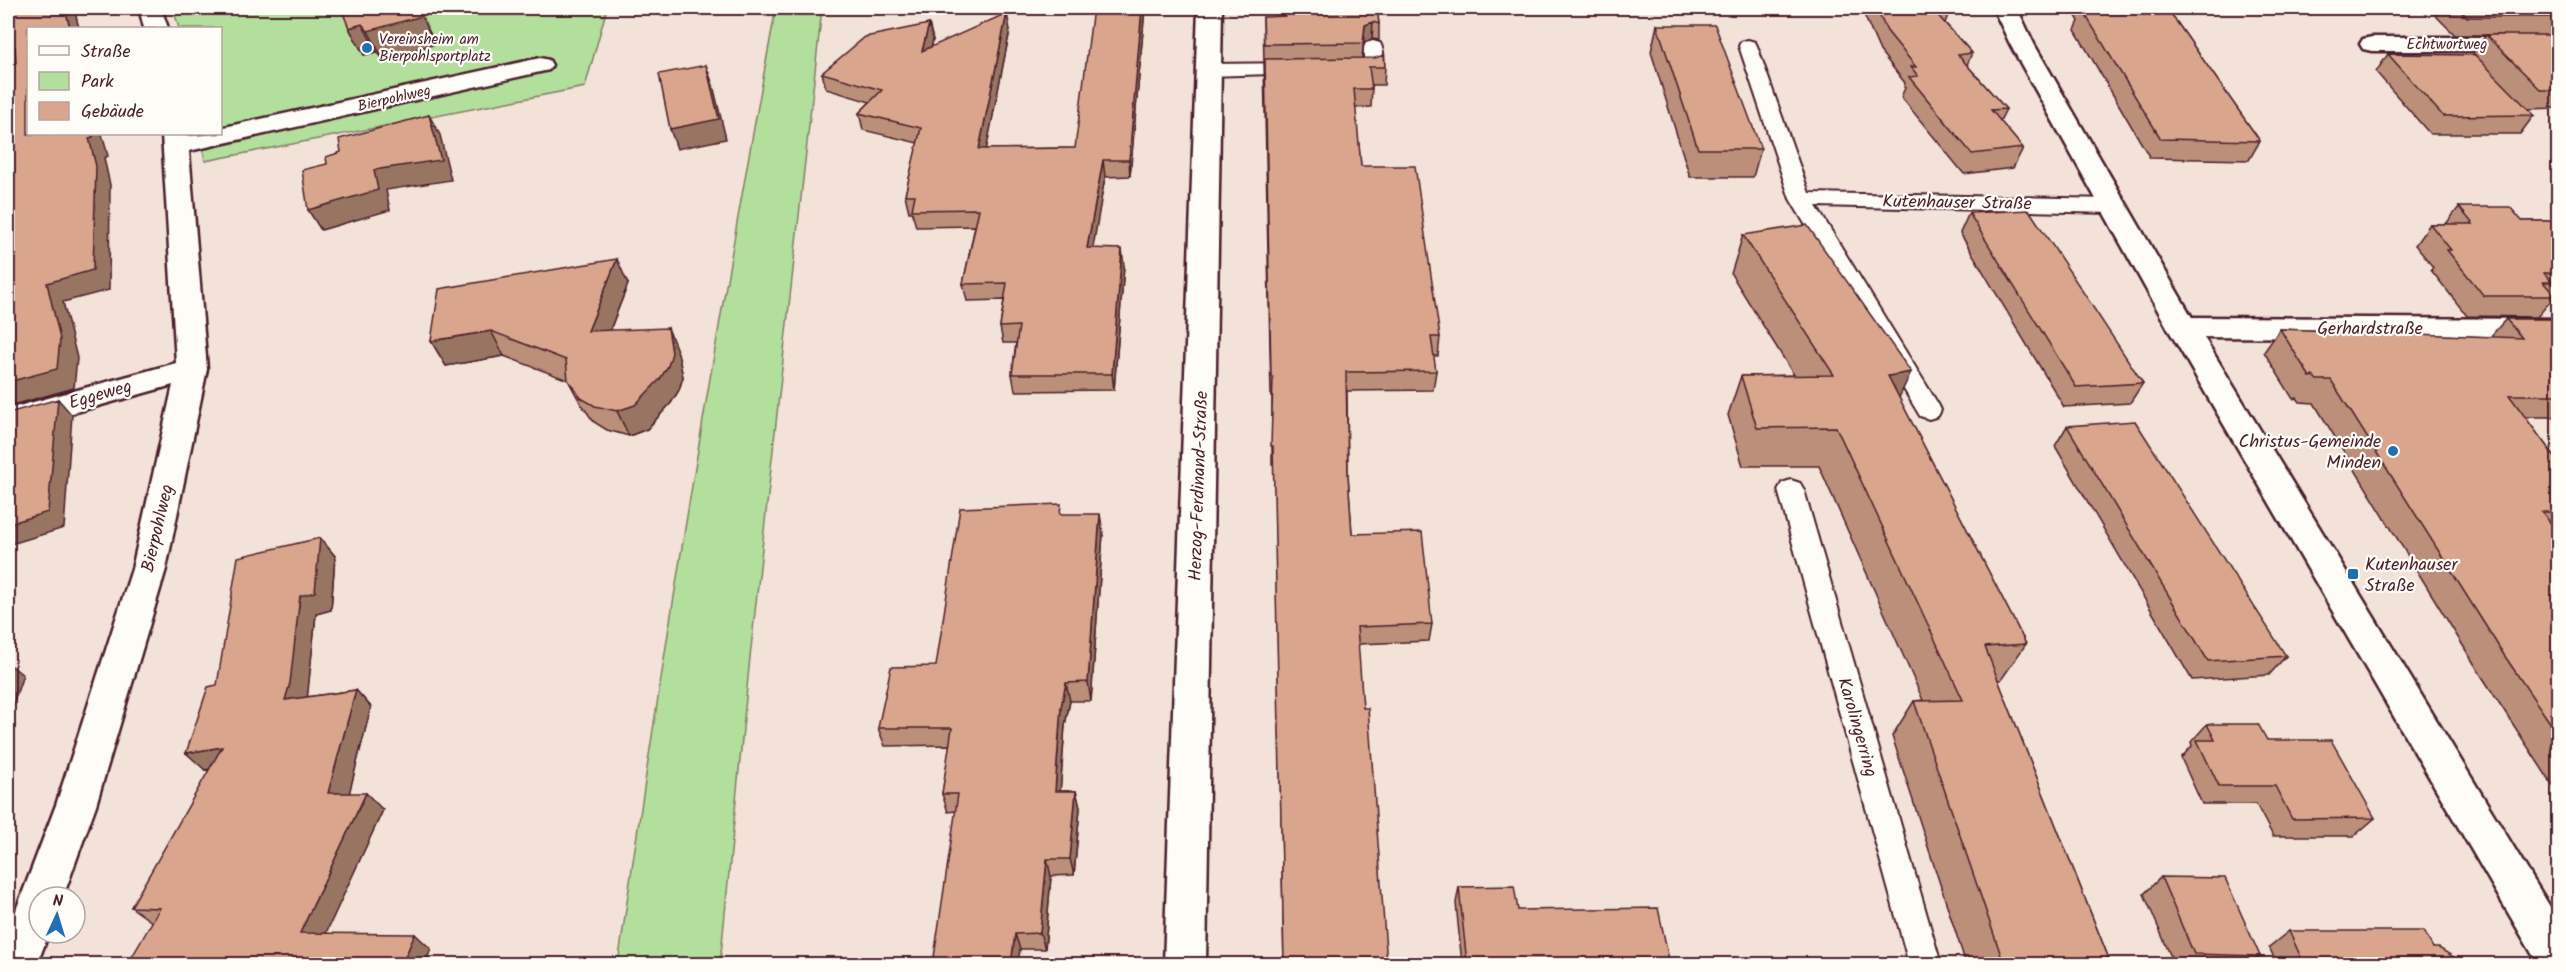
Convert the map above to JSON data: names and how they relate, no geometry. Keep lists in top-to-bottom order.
{
  "streets": {
    "street": [
      "Echtwortweg",
      "Bierpohlweg",
      "Gerhardstraße",
      "Eggeweg",
      "Herzog-Ferdinand-Straße"
    ],
    "lane": ["Kutenhauser Straße", "Karolingerring"]
  },
  "crossings": [
    ["Bierpohlweg", "Eggeweg"]
  ],
  "places": {
    "other": ["Vereinsheim am Bierpohlsportplatz", "Christus-Gemeinde Minden"],
    "transit": ["Kutenhauser Straße"]
  },
  "legend": ["Straße", "Park", "Gebäude"],
  "north": "top"
}
